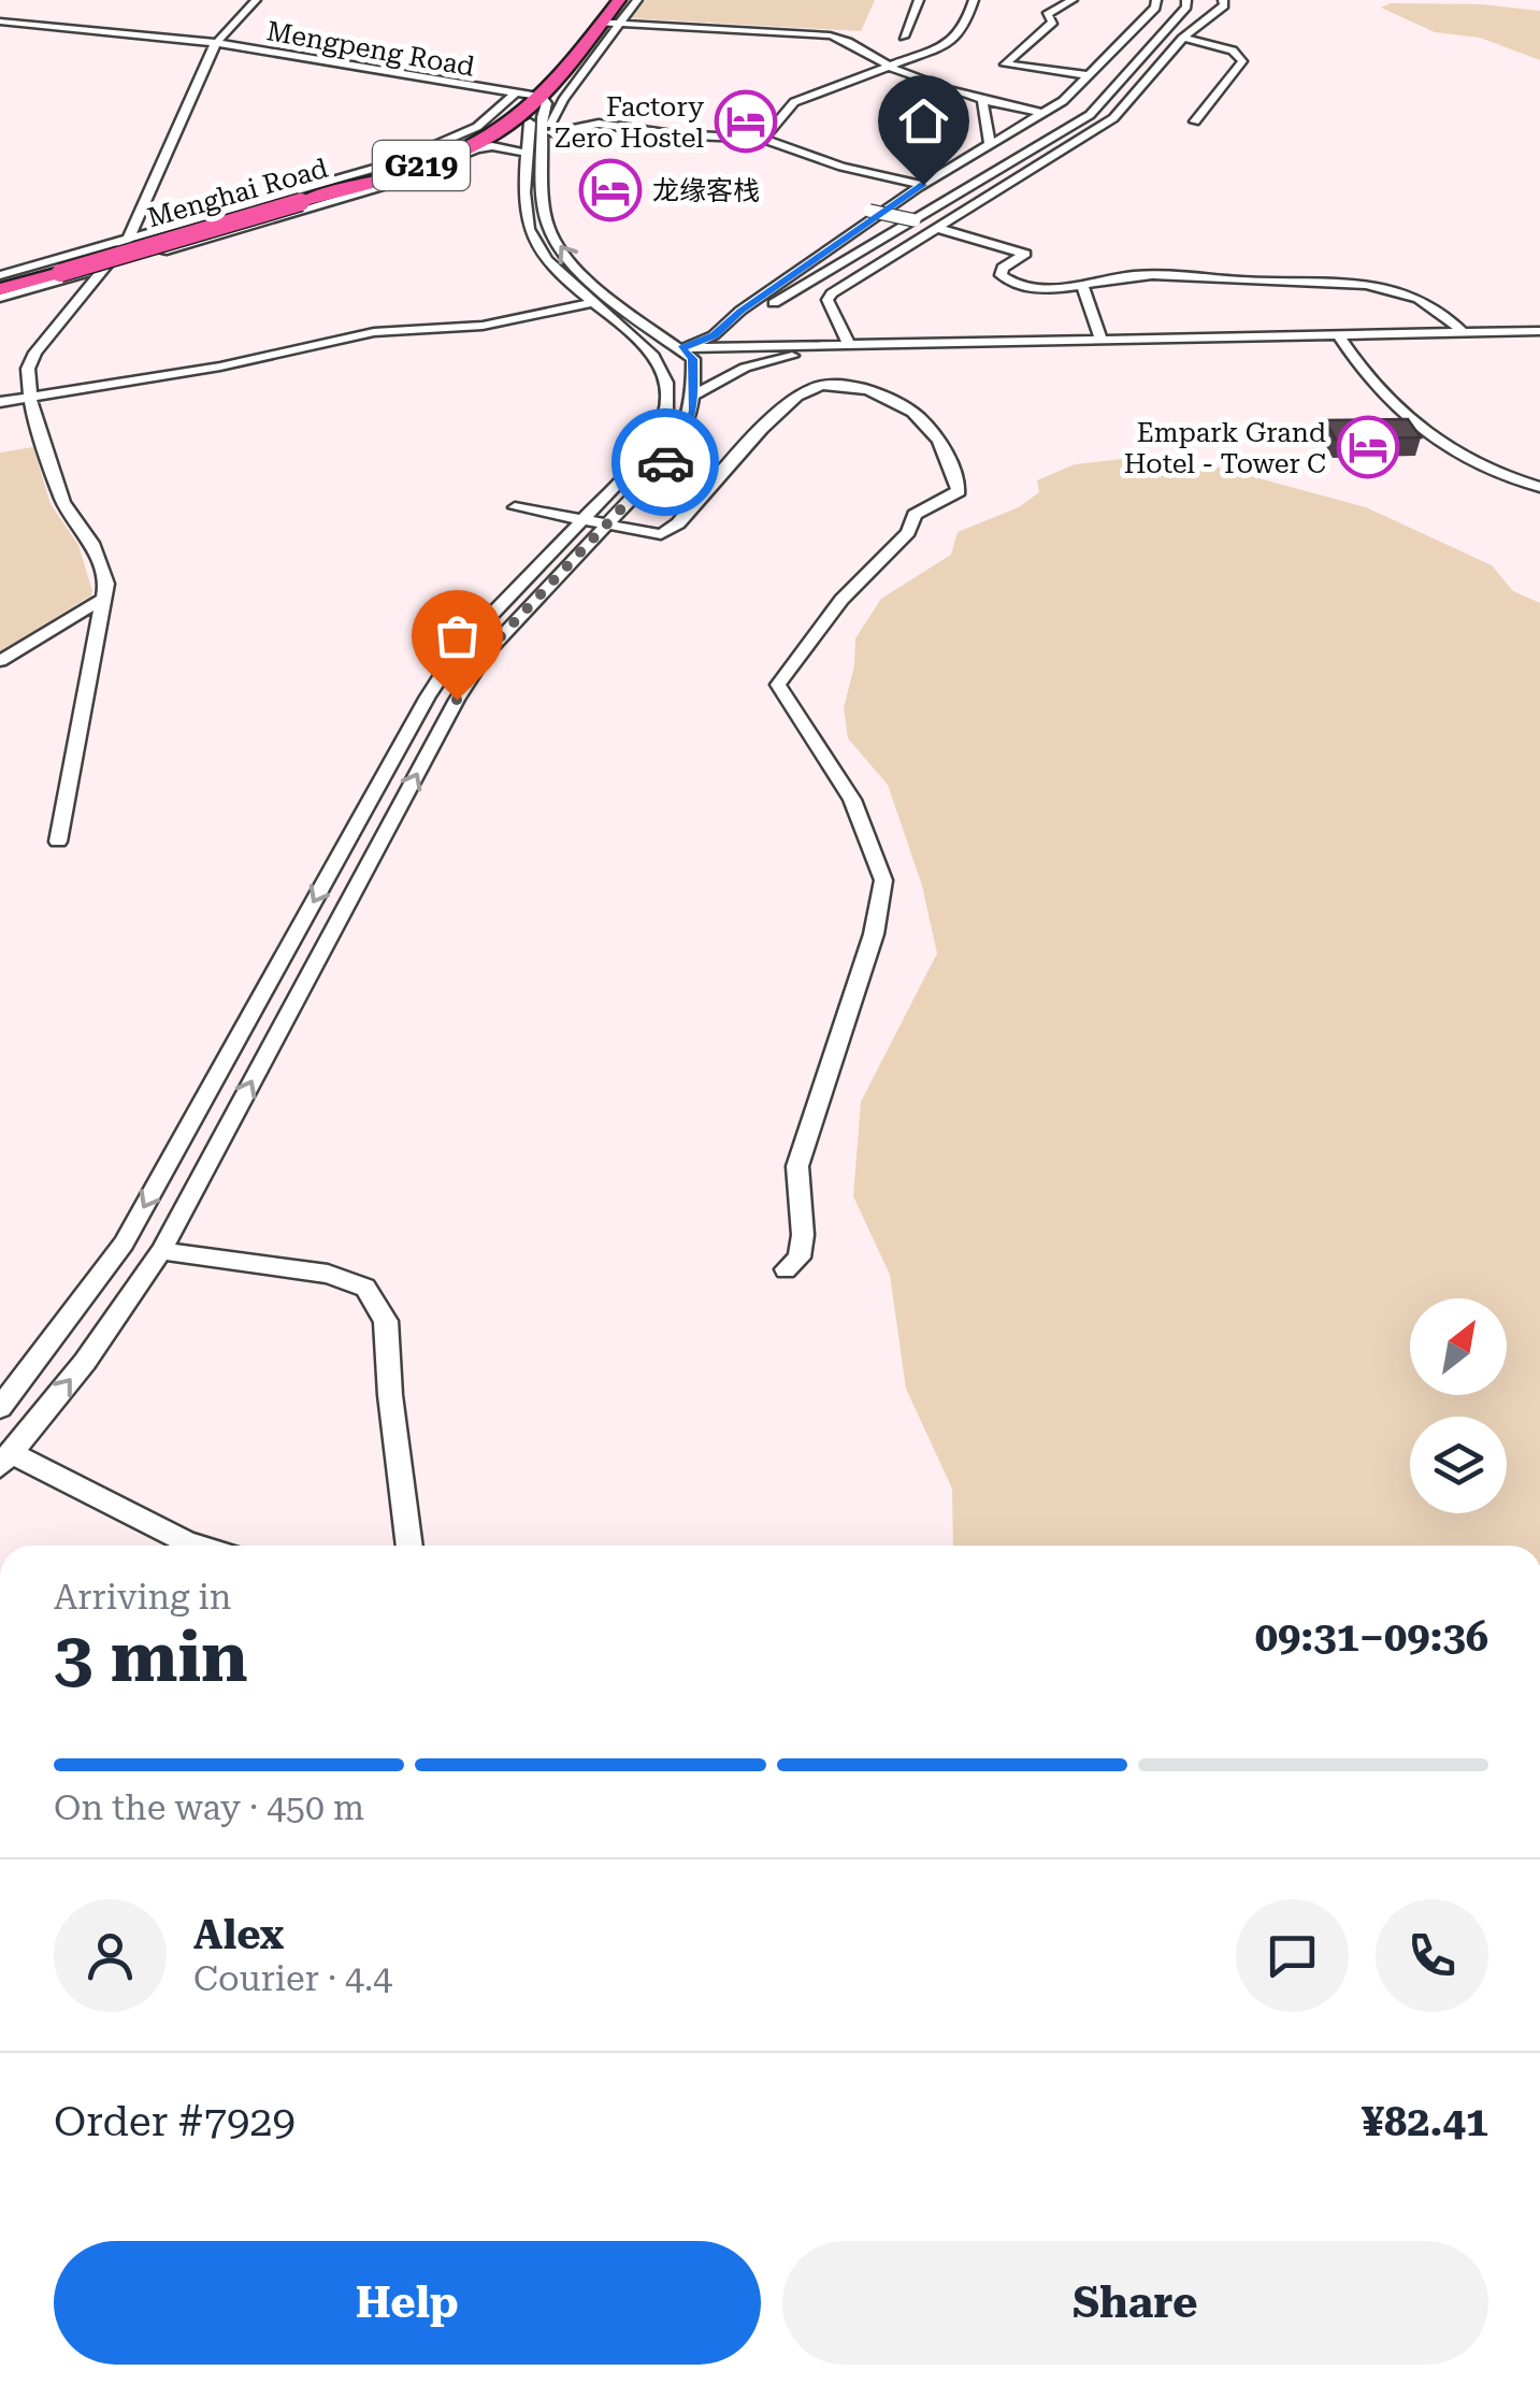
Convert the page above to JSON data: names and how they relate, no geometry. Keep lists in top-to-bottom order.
{
  "streets": {
    "highway": ["G219", "Menghai Road"],
    "street": ["Mengpeng Road"]
  },
  "crossings": [
    ["Mengpeng Road", "Menghai Road"]
  ],
  "places": {
    "hotel": ["Factory Zero Hostel", "龙缘客栈", "Empark Grand Hotel - Tower C"]
  },
  "north": "top right",
  "page": {
    "heading": ["3 min", "Arriving in", "09:31–09:36"],
    "panel": [
      "Alex",
      "Courier · 4.4",
      "Order #7929",
      "¥82.41"
    ],
    "bar": "On the way · 450 m",
    "buttons": ["Help", "Share"]
  }
}
